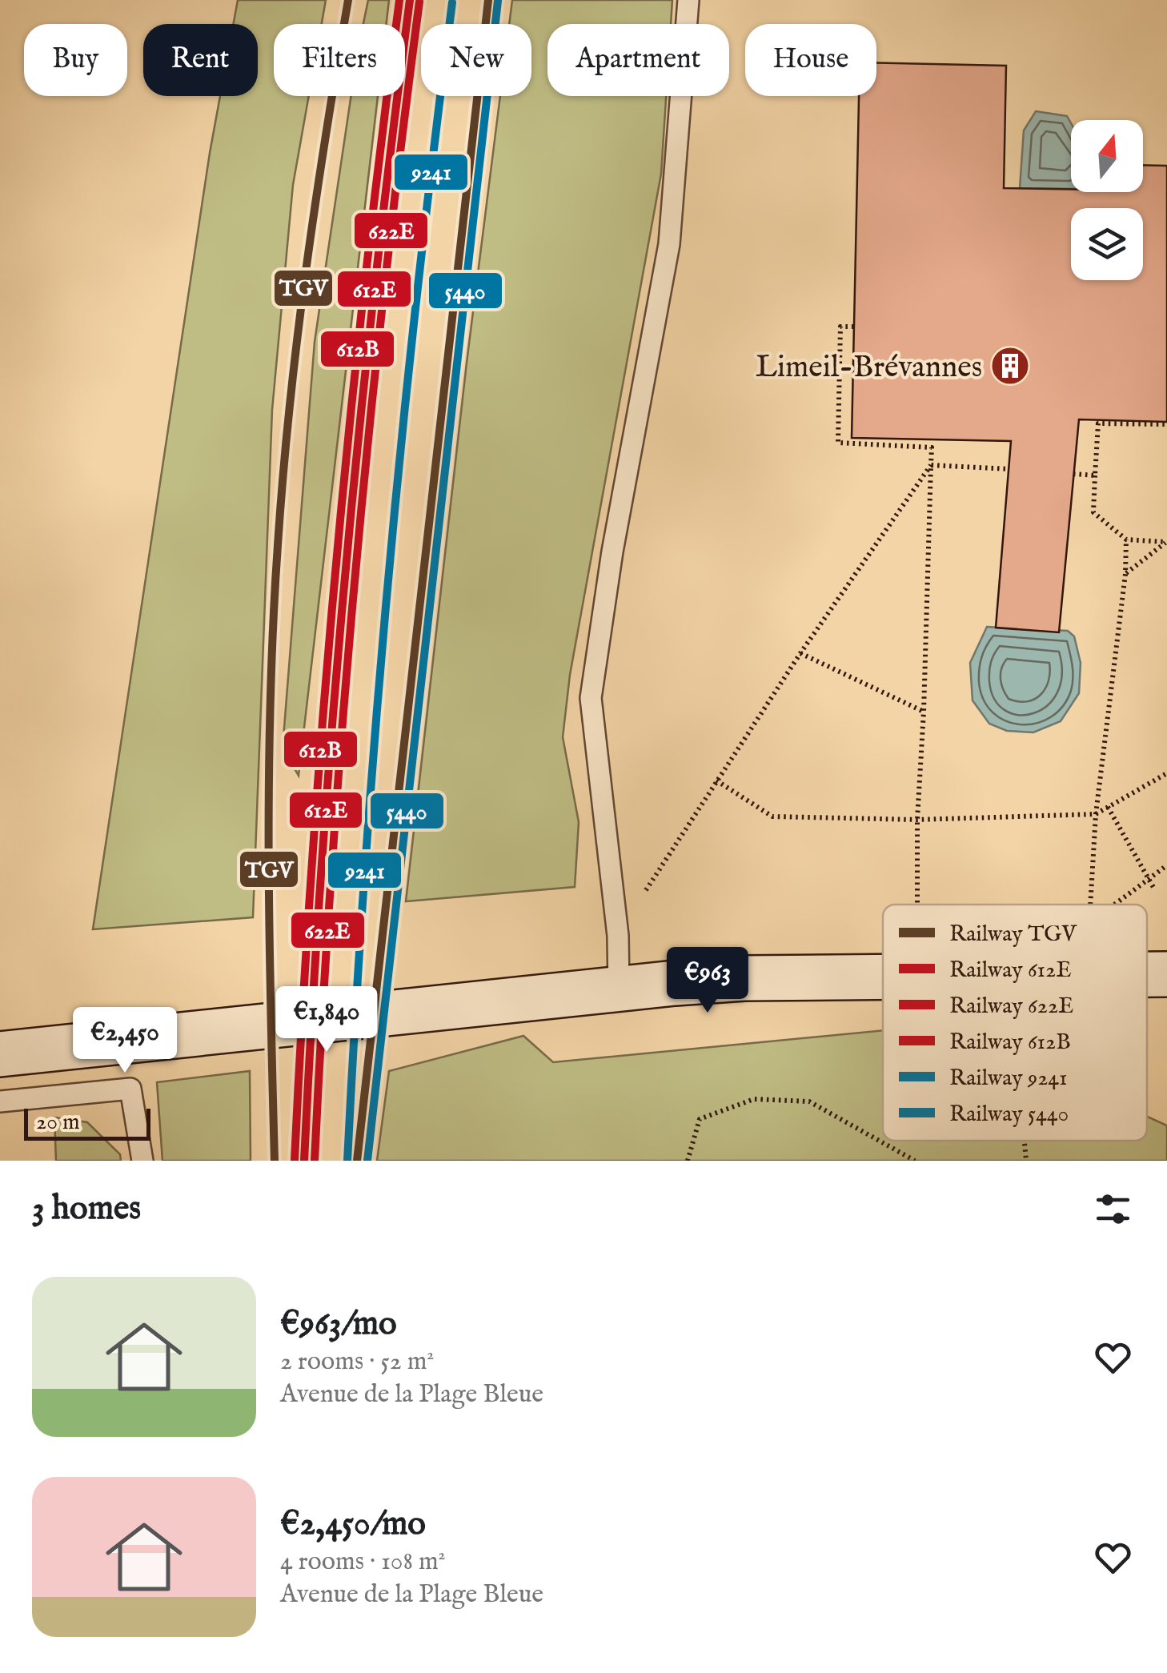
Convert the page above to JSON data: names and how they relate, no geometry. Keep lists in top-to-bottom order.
{
  "places": {
    "building": ["Limeil-Brévannes"]
  },
  "lines": [
    "rail line TGV",
    "rail line 612E",
    "rail line 612B",
    "rail line 5440",
    "rail line 622E",
    "rail line 9241"
  ],
  "legend": [
    "Railway TGV",
    "Railway 612E",
    "Railway 622E",
    "Railway 612B",
    "Railway 9241",
    "Railway 5440"
  ],
  "scale_bar": "20 m",
  "north": "top",
  "page": {
    "chip": [
      "Buy",
      "Rent",
      "Filters",
      "New",
      "Apartment",
      "House"
    ],
    "price": ["€963", "€1,840", "€2,450"],
    "scale": "20 m",
    "heading": "3 homes",
    "list": [
      {
        "name": "€963/mo",
        "note": "2 rooms · 52 m² · Avenue de la Plage Bleue"
      },
      {
        "name": "€2,450/mo",
        "note": "4 rooms · 108 m² · Avenue de la Plage Bleue"
      }
    ]
  }
}
